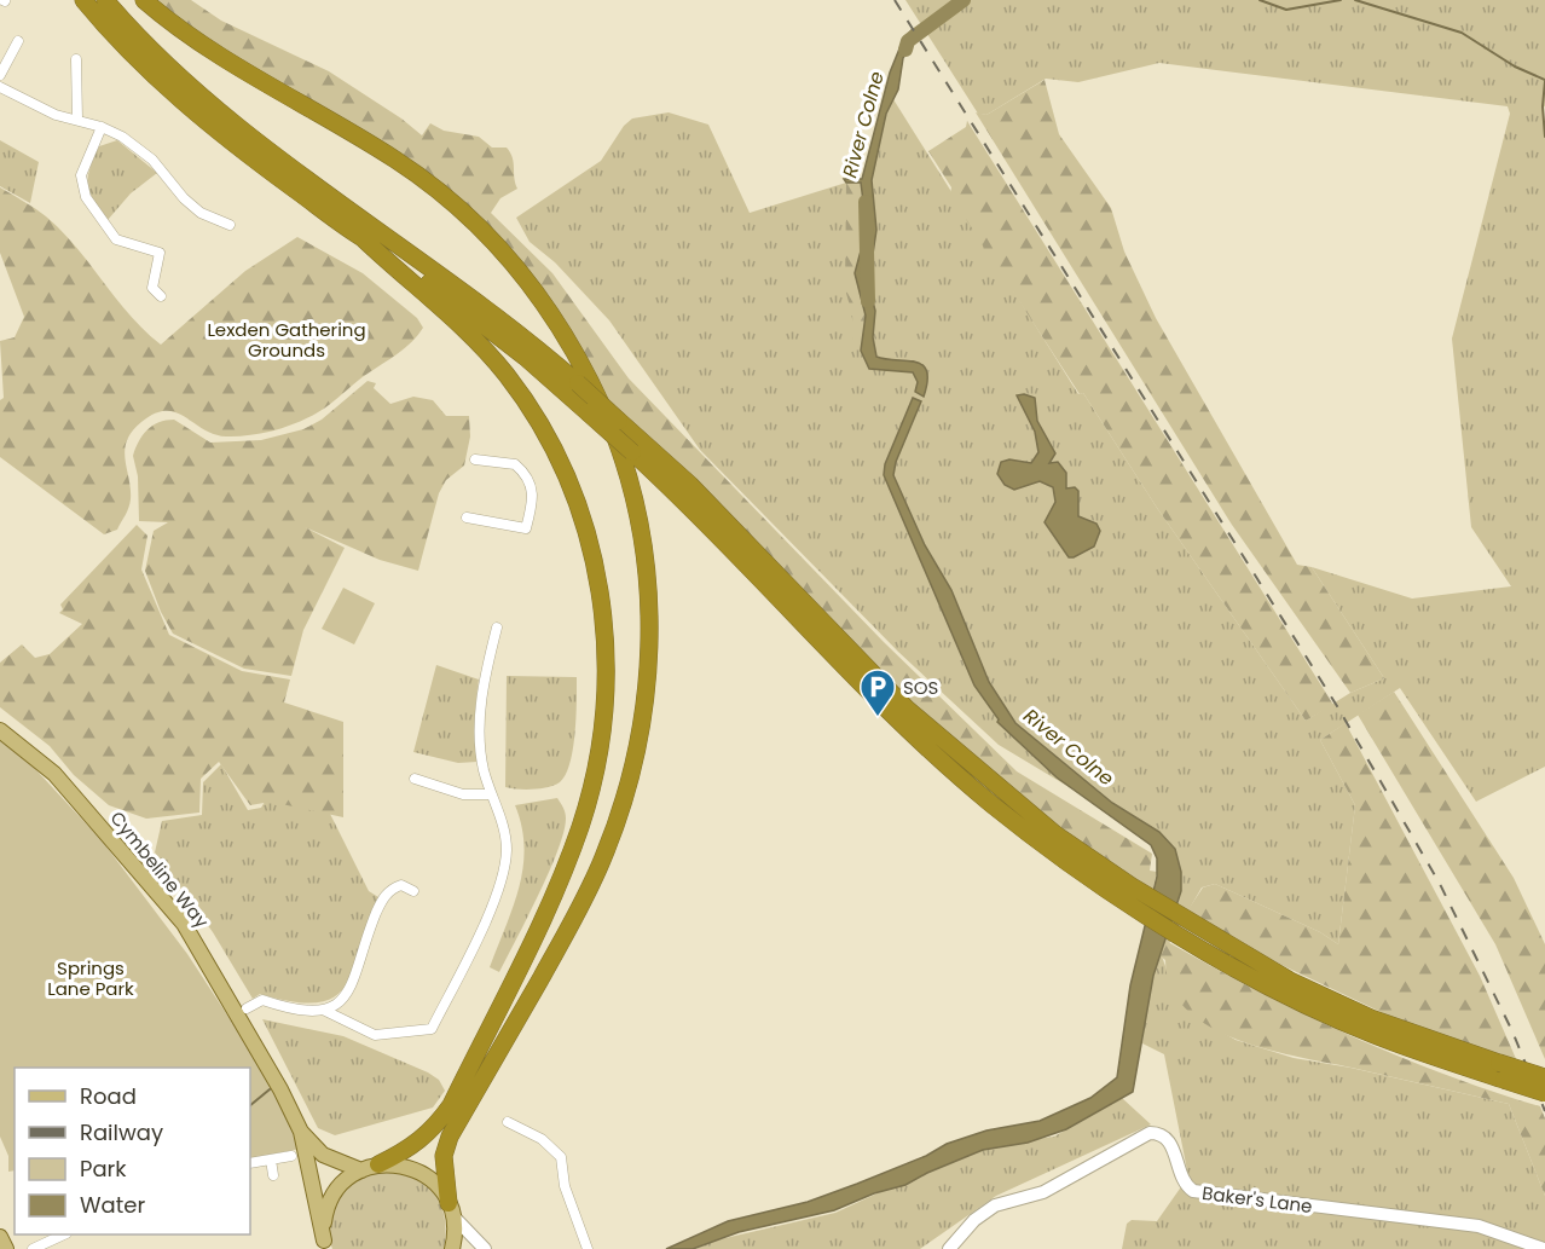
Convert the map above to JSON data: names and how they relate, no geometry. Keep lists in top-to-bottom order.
{
  "streets": {
    "main road": ["Cymbeline Way"],
    "street": ["Baker's Lane"]
  },
  "water": ["River Colne"],
  "parks": ["Lexden Gathering Grounds", "Springs Lane Park"],
  "places": {
    "parking": ["SOS"]
  },
  "legend": [
    "Road",
    "Railway",
    "Park",
    "Water"
  ]
}
